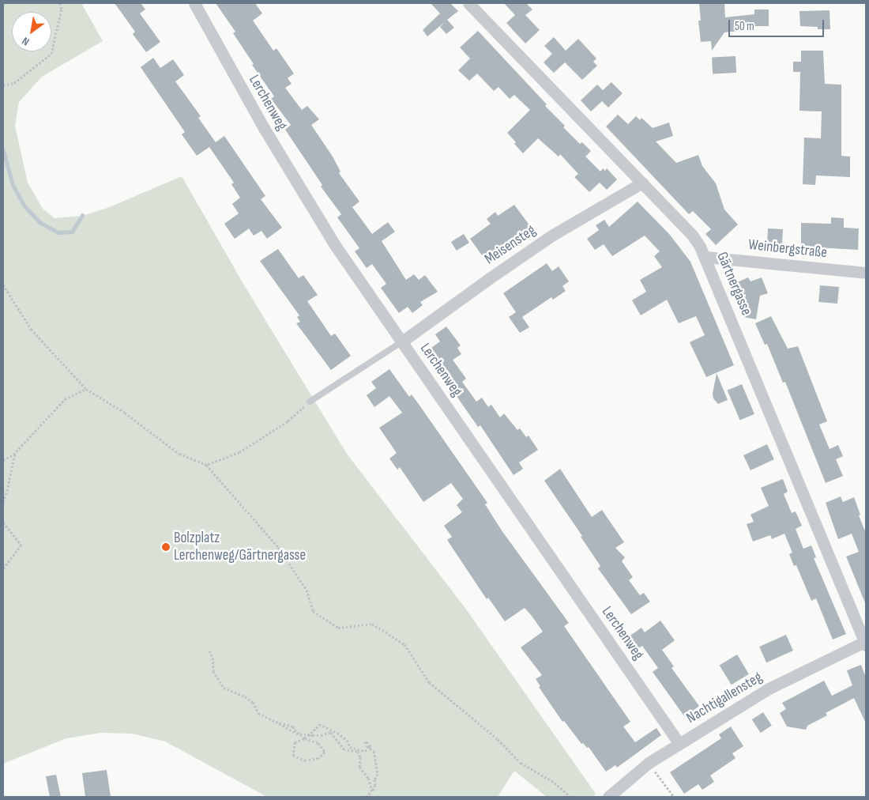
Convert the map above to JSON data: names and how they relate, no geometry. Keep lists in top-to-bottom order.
{
  "streets": {
    "street": [
      "Lerchenweg",
      "Meisensteg",
      "Weinbergstraße",
      "Gärtnergasse",
      "Nachtigallensteg"
    ]
  },
  "crossings": [
    ["Lerchenweg", "Meisensteg"],
    ["Lerchenweg", "Nachtigallensteg"],
    ["Meisensteg", "Gärtnergasse"],
    ["Weinbergstraße", "Gärtnergasse"],
    ["Gärtnergasse", "Nachtigallensteg"]
  ],
  "places": ["Bolzplatz Lerchenweg/Gärtnergasse"],
  "scale_bar": "50 m",
  "north": "bottom left"
}
